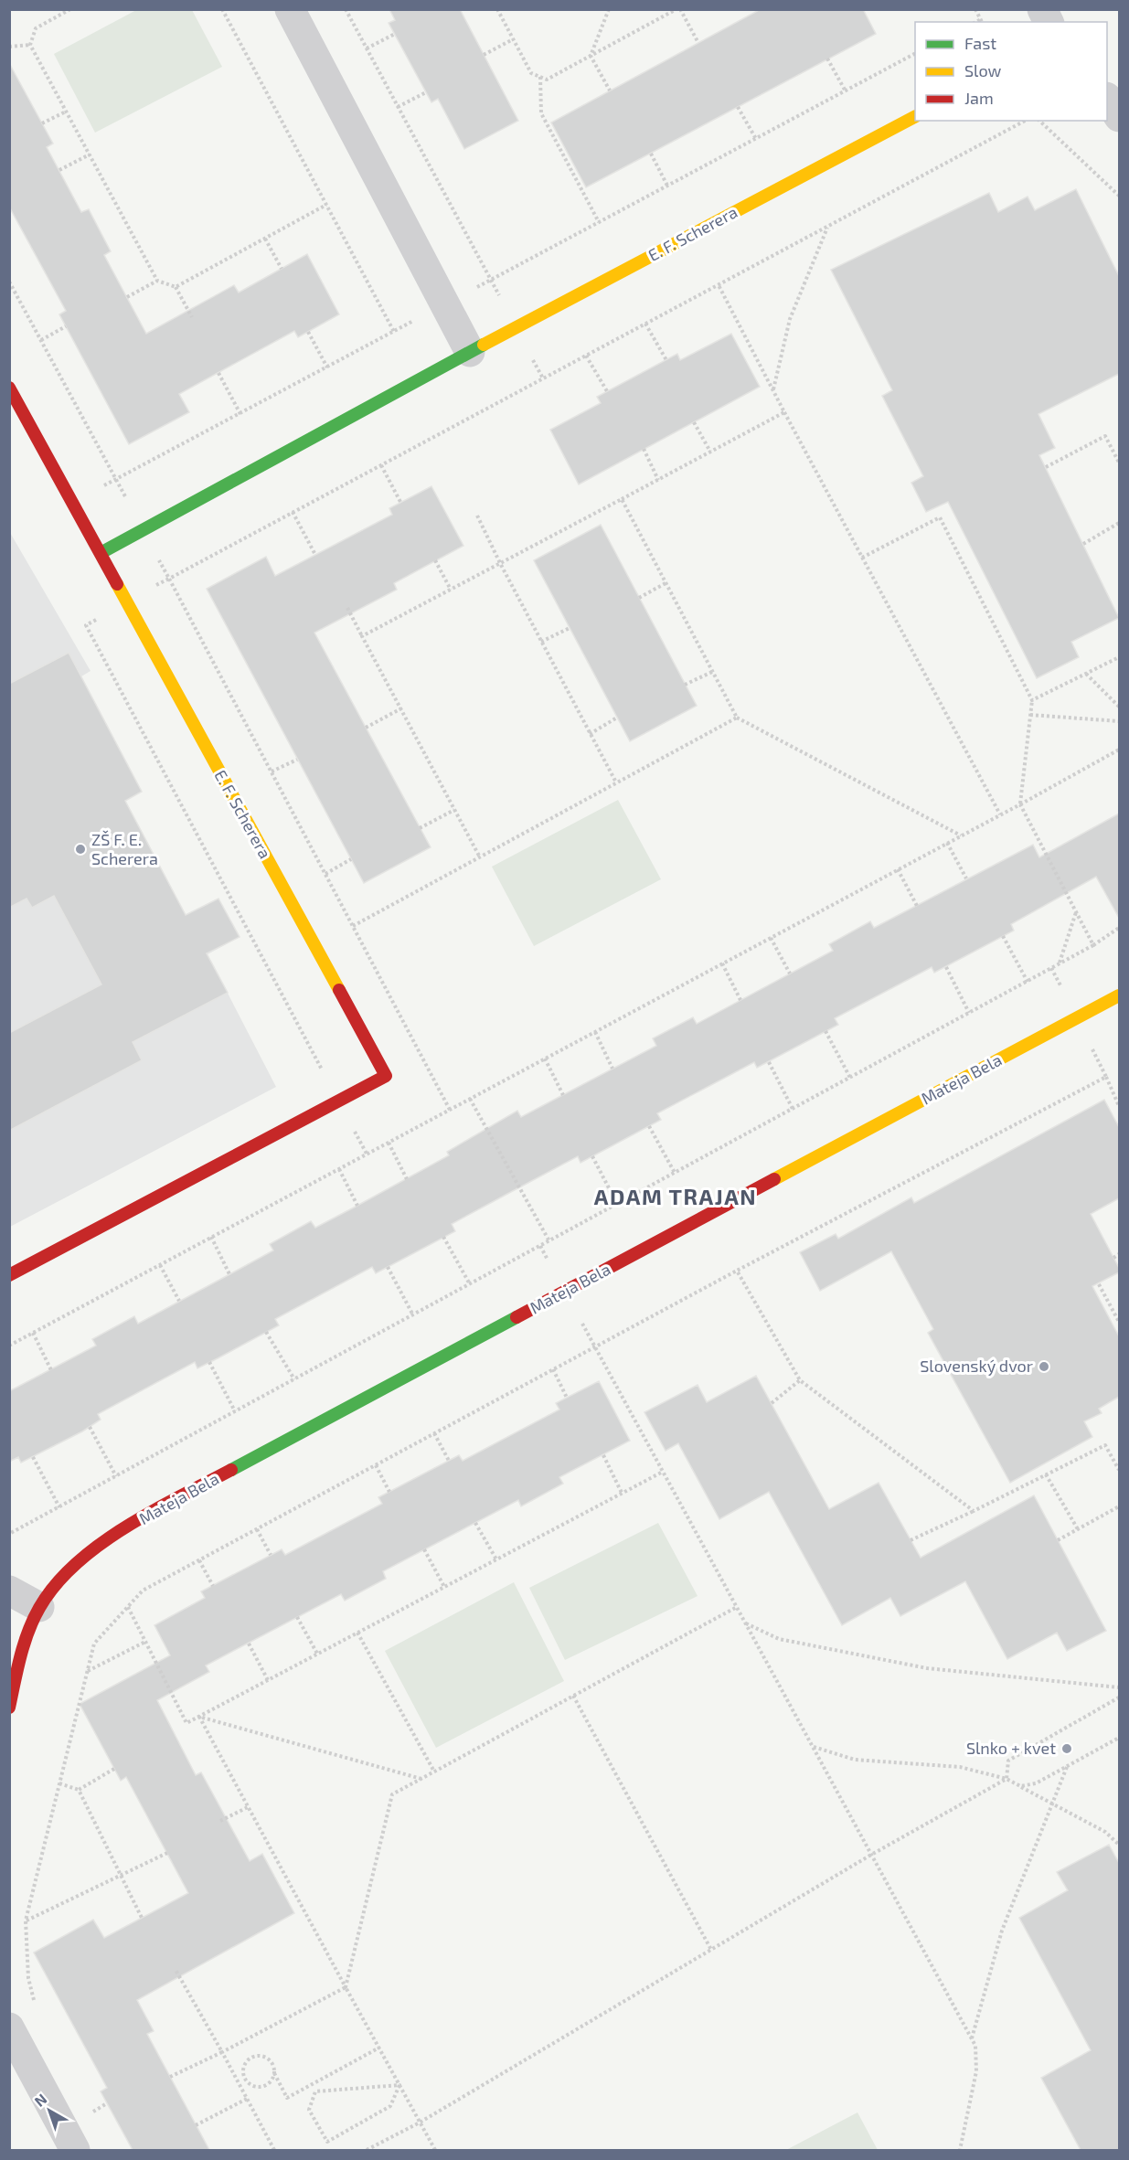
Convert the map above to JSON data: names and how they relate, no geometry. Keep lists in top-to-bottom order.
{
  "streets": {
    "street": ["E. F. Scherera", "Mateja Bela"]
  },
  "districts": ["ADAM TRAJAN"],
  "places": ["ZŠ F. E. Scherera", "Slovenský dvor", "Slnko + kvet"],
  "legend": ["Fast", "Slow", "Jam"],
  "north": "top left"
}
